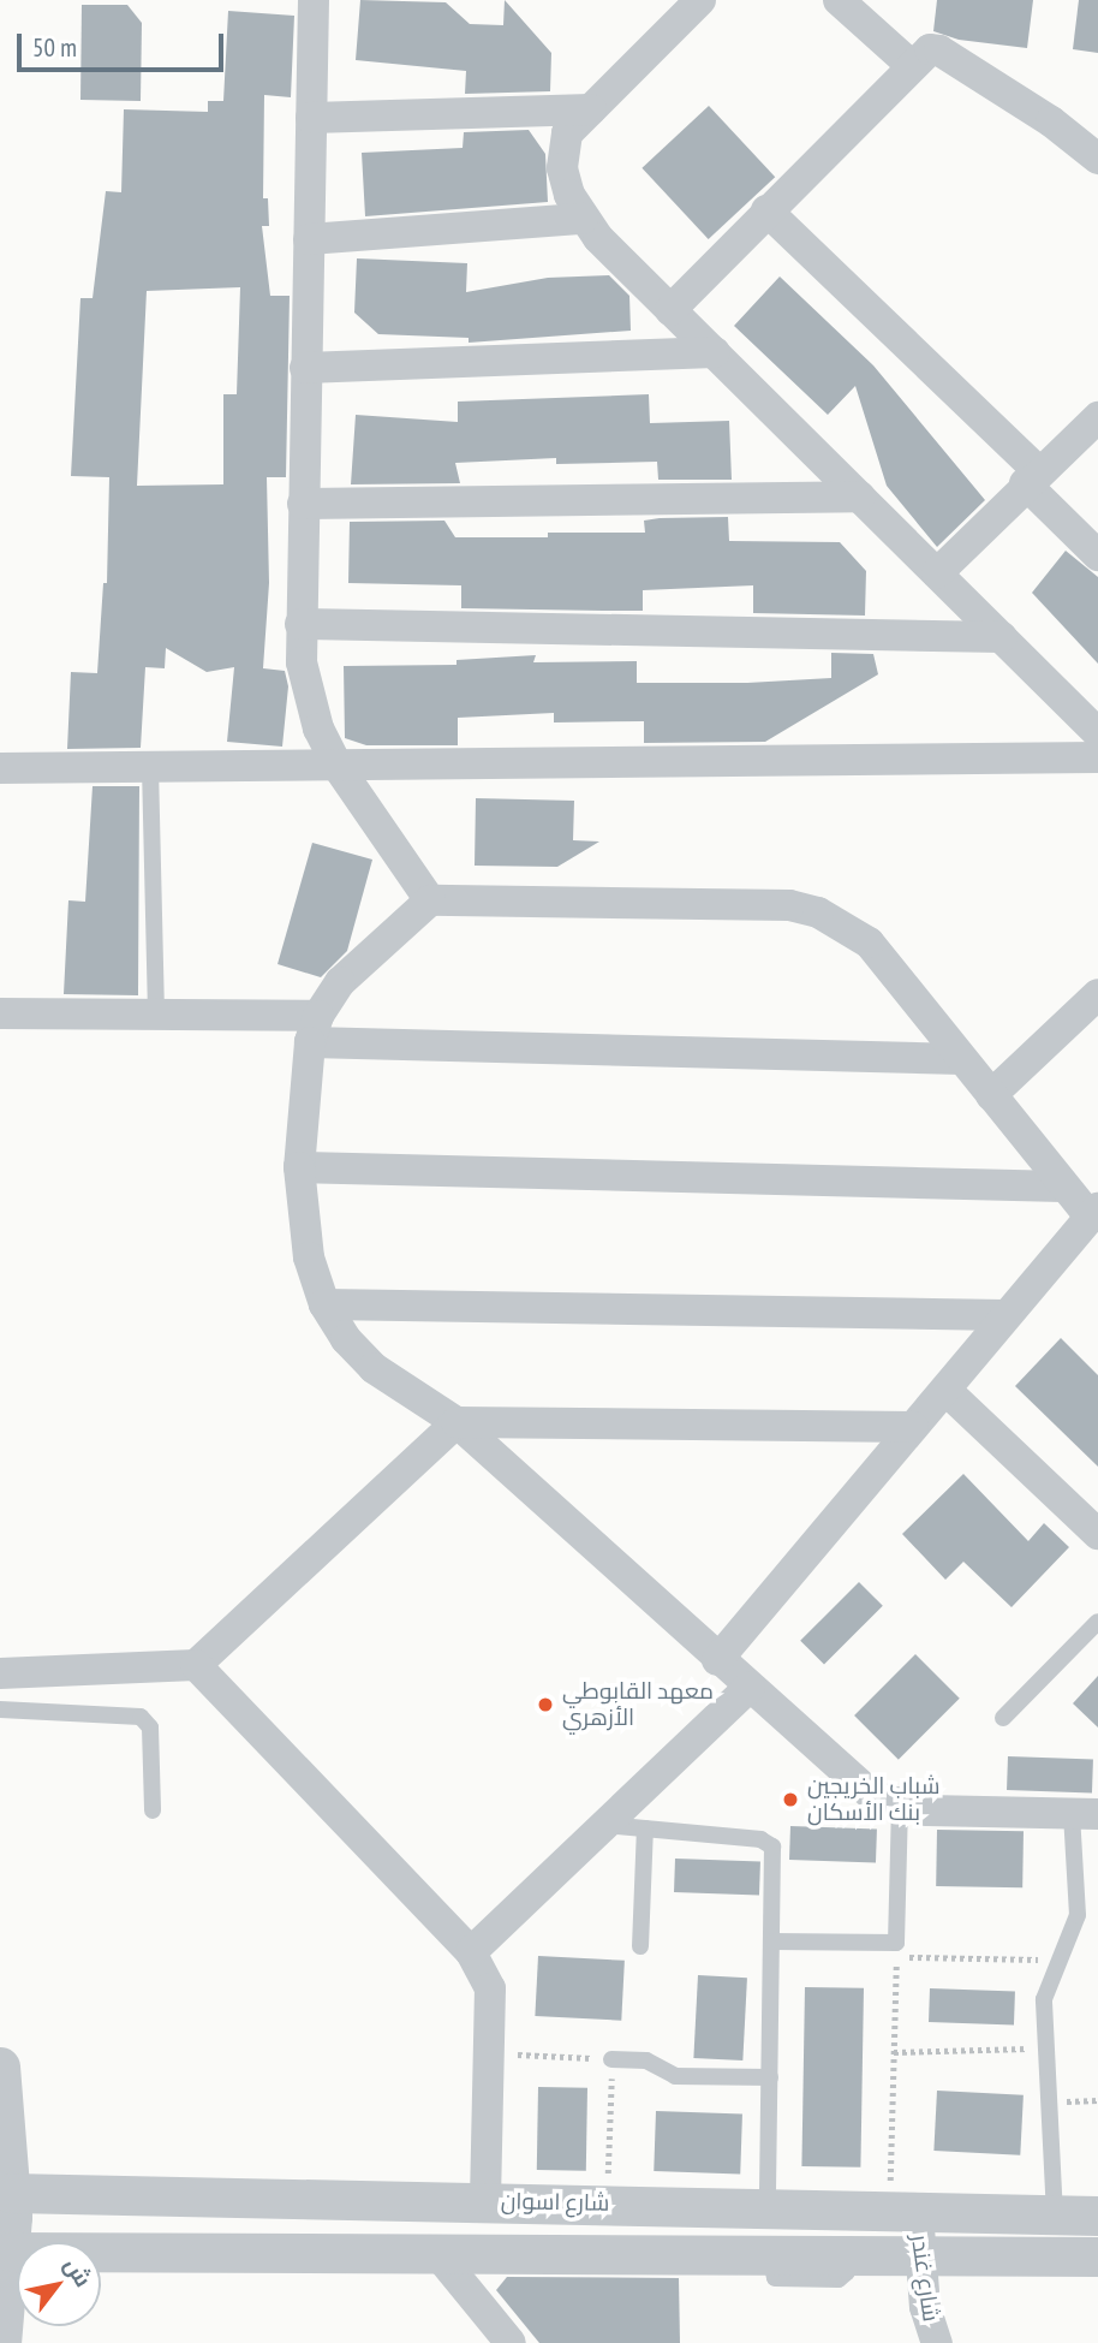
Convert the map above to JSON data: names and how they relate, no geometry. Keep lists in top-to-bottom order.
{
  "streets": {
    "street": ["شارع اسوان", "شارع غندر"]
  },
  "crossings": [
    ["شارع اسوان", "شارع غندر"]
  ],
  "places": ["معهد القابوطي الأزهري", "شباب الخريجين بنك الأسكان"],
  "scale_bar": "50 m",
  "north": "top right"
}
